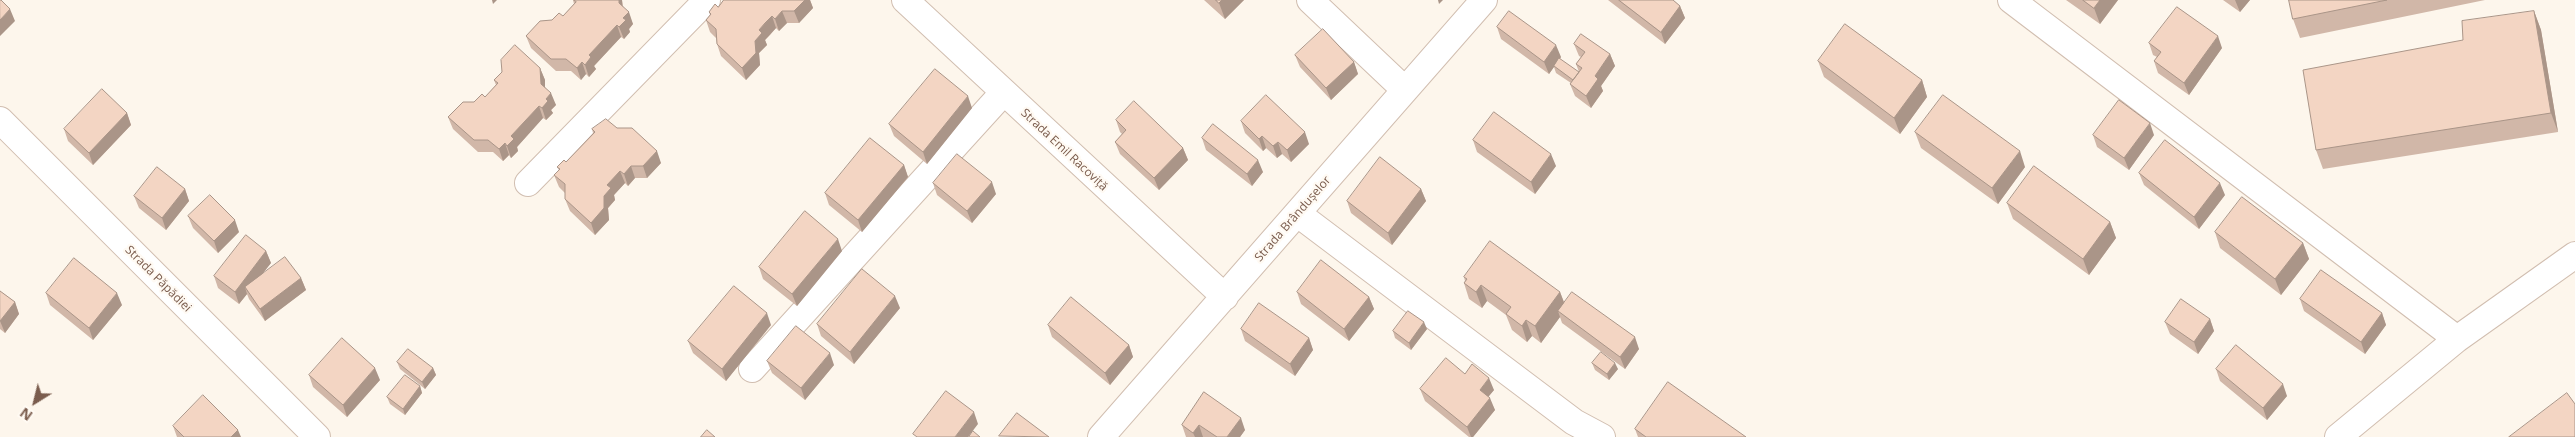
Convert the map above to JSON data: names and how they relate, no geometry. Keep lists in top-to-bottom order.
{
  "streets": {
    "street": ["Strada Emil Racoviță", "Strada Brândușelor", "Strada Păpădiei"]
  },
  "crossings": [
    ["Strada Emil Racoviță", "Strada Brândușelor"]
  ],
  "north": "bottom left"
}
